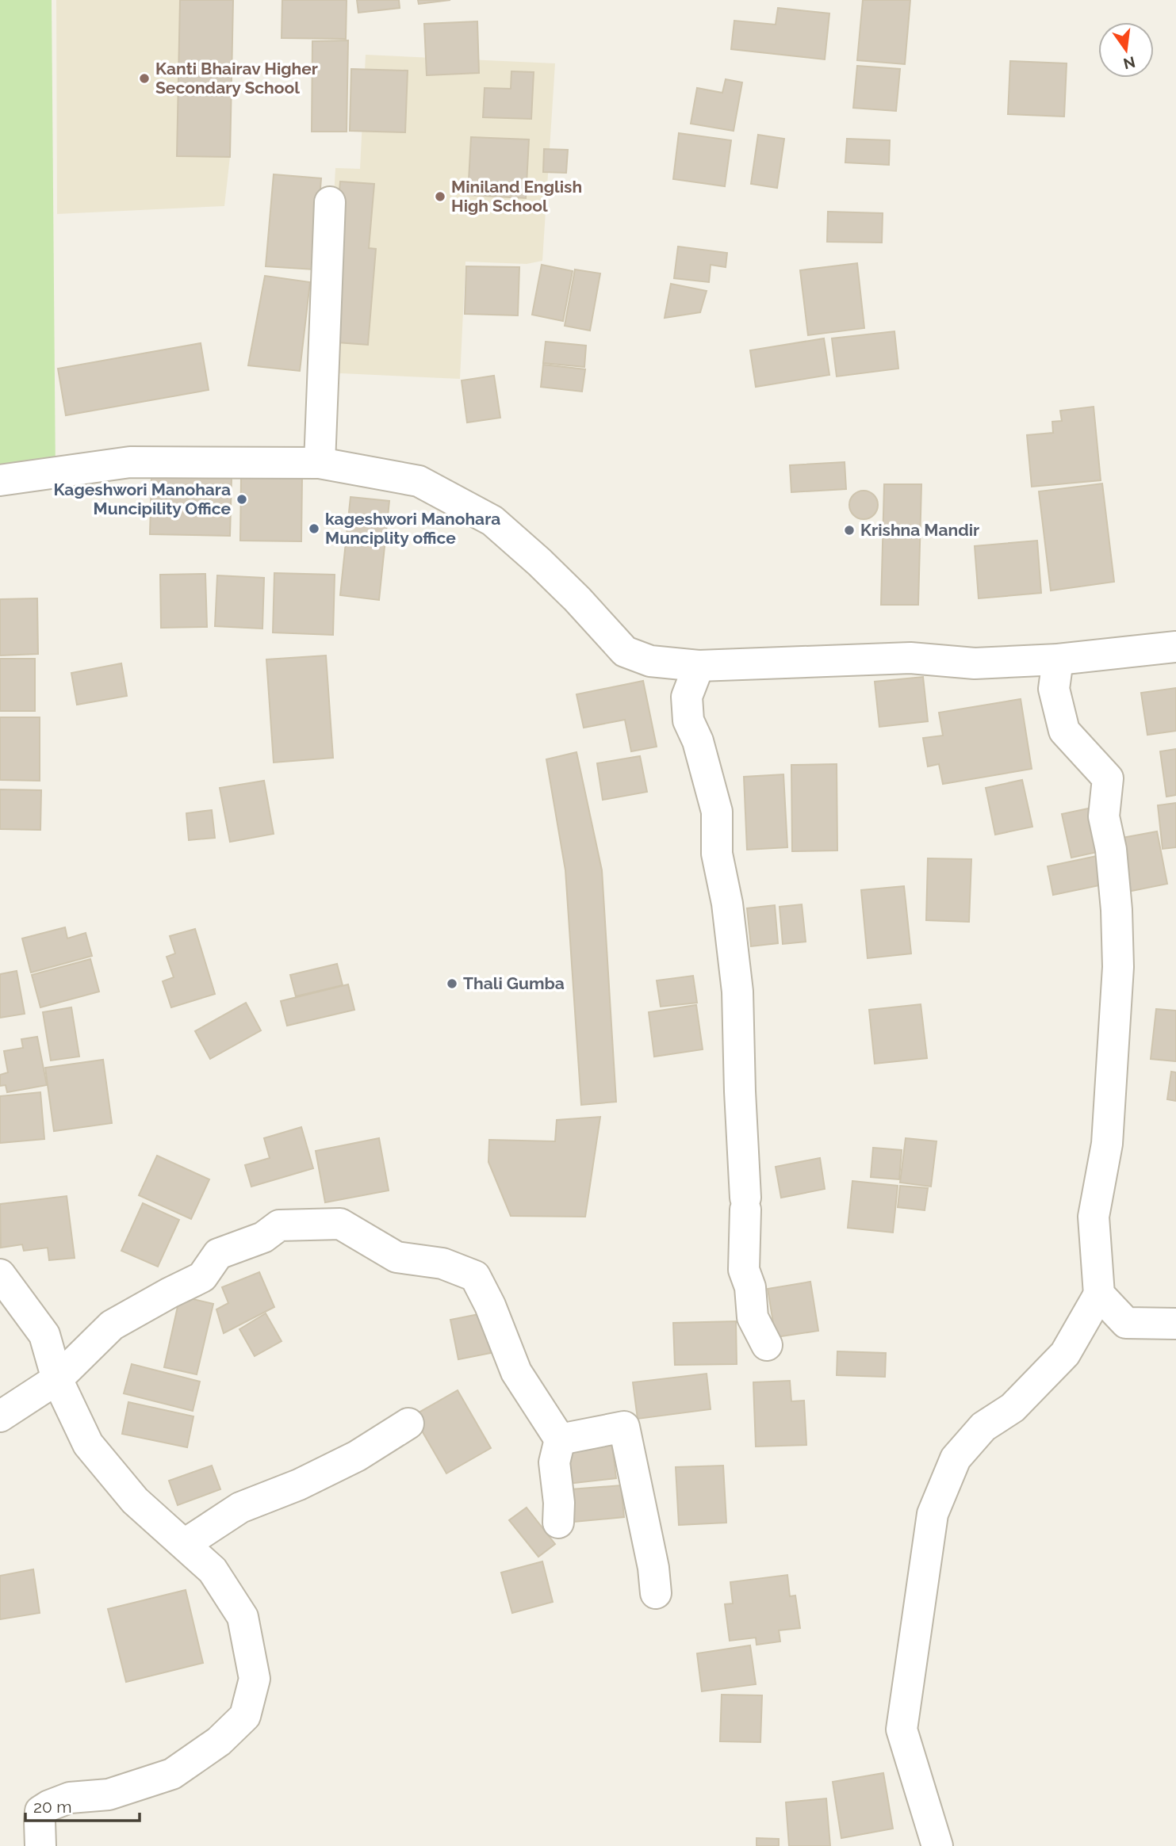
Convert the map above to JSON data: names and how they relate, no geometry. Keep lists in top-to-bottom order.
{
  "places": [
    "Kanti Bhairav Higher Secondary School",
    "Miniland English High School",
    "Kageshwori Manohara Muncipility Office",
    "kageshwori Manohara Munciplity office",
    "Krishna Mandir",
    "Thali Gumba"
  ],
  "scale_bar": "20 m",
  "north": "bottom"
}
